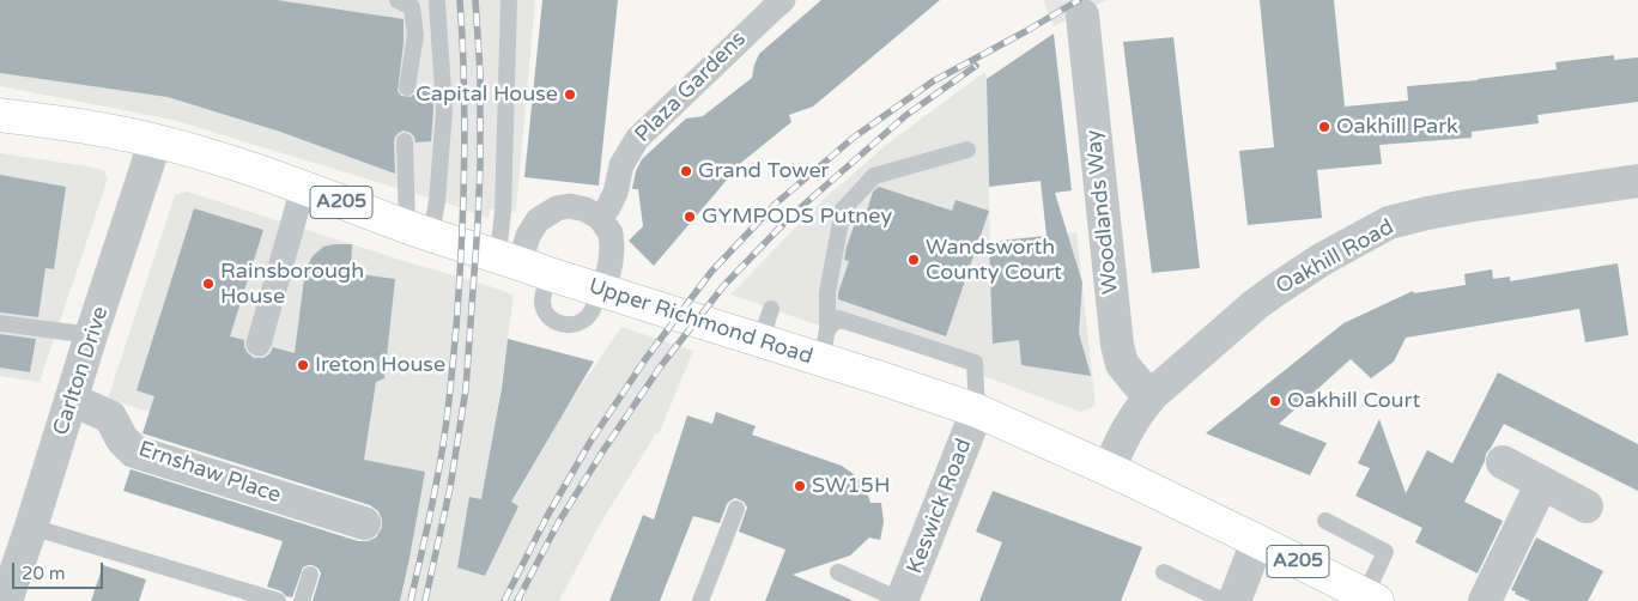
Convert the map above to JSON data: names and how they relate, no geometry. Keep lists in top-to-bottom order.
{
  "streets": {
    "highway": ["A205", "Upper Richmond Road"],
    "street": [
      "Plaza Gardens",
      "Woodlands Way",
      "Oakhill Road",
      "Carlton Drive",
      "Ernshaw Place",
      "Keswick Road"
    ]
  },
  "crossings": [
    ["Plaza Gardens", "Upper Richmond Road"],
    ["Woodlands Way", "Oakhill Road"],
    ["Oakhill Road", "Upper Richmond Road"],
    ["Upper Richmond Road", "Carlton Drive"],
    ["Upper Richmond Road", "Keswick Road"],
    ["Carlton Drive", "Ernshaw Place"]
  ],
  "places": [
    "Capital House",
    "Oakhill Park",
    "Grand Tower",
    "GYMPODS Putney",
    "Wandsworth County Court",
    "Rainsborough House",
    "Ireton House",
    "Oakhill Court",
    "SW15H"
  ],
  "scale_bar": "20 m"
}
